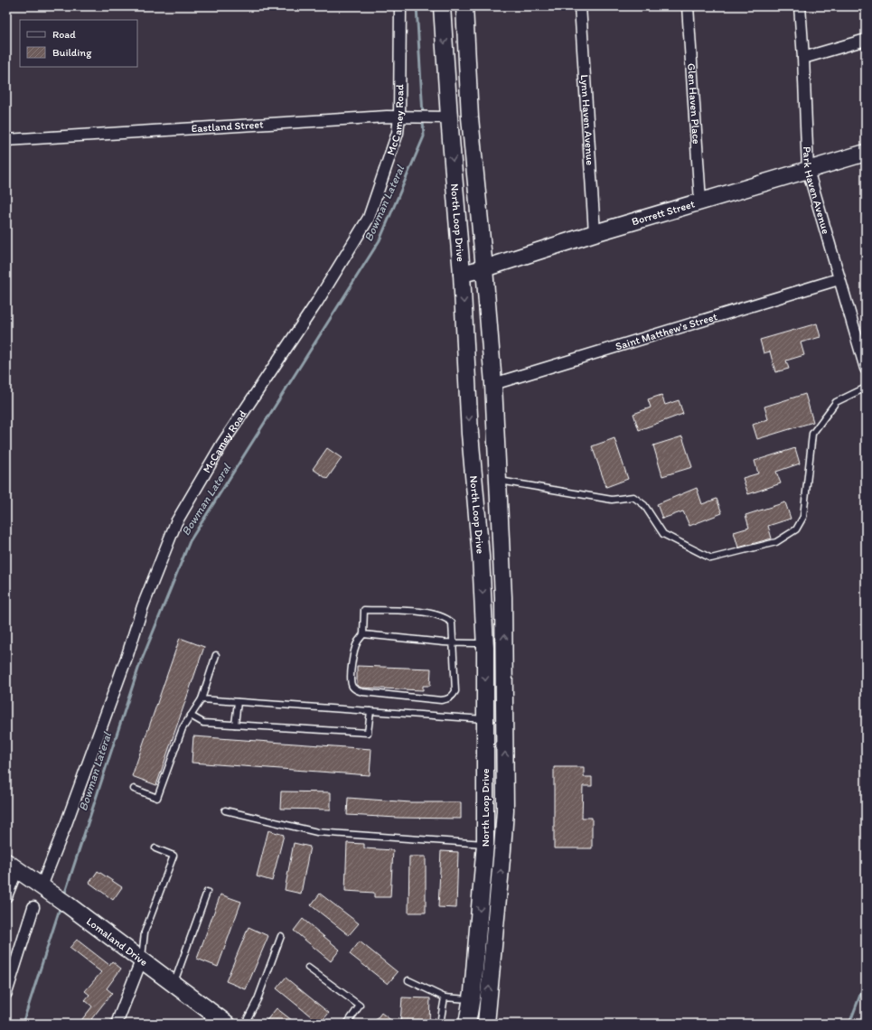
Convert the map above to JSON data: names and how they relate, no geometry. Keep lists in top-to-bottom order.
{
  "streets": {
    "main road": ["Borrett Street", "North Loop Drive", "Lomaland Drive"],
    "street": [
      "Glen Haven Place",
      "McCamey Road",
      "Lynn Haven Avenue",
      "Eastland Street",
      "Park Haven Avenue",
      "Saint Matthew's Street"
    ]
  },
  "crossings": [
    ["Glen Haven Place", "Borrett Street"],
    ["McCamey Road", "Eastland Street"],
    ["McCamey Road", "Lomaland Drive"],
    ["Lynn Haven Avenue", "Borrett Street"],
    ["Eastland Street", "North Loop Drive"],
    ["Park Haven Avenue", "Borrett Street"],
    ["Park Haven Avenue", "Saint Matthew's Street"],
    ["Borrett Street", "North Loop Drive"],
    ["North Loop Drive", "Saint Matthew's Street"]
  ],
  "water": ["Bowman Lateral"],
  "legend": ["Road", "Building"]
}
